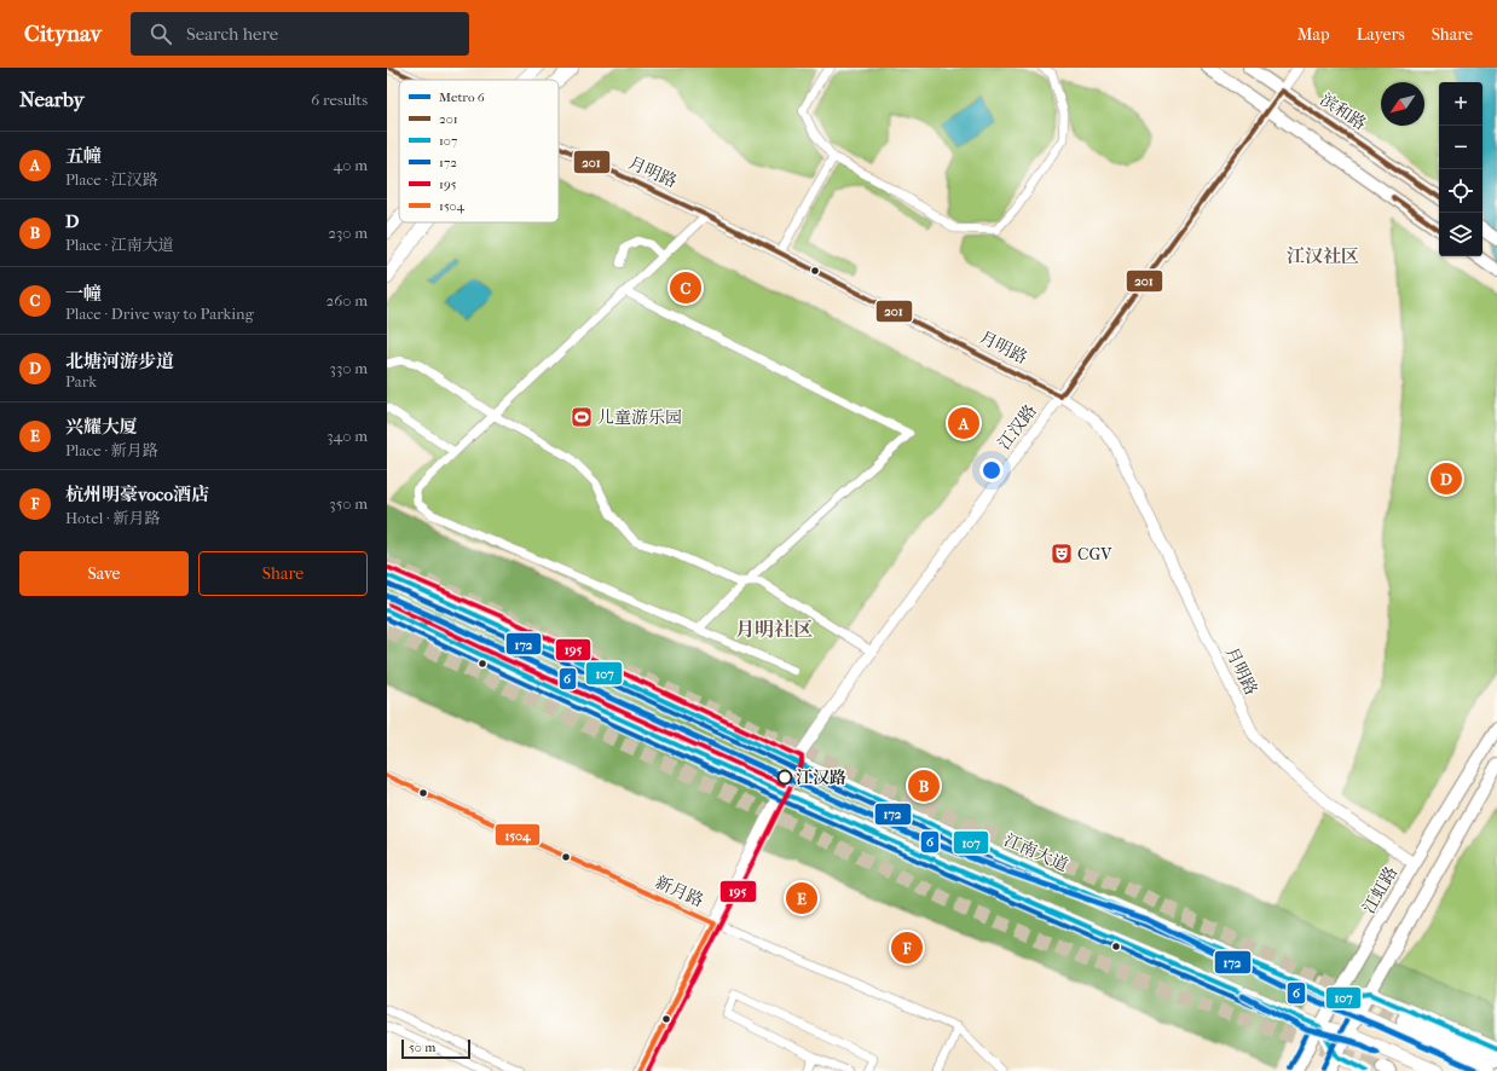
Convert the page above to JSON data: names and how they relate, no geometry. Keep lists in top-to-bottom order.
{
  "streets": {
    "main road": ["滨和路", "江南大道", "江虹路"],
    "street": ["月明路", "江汉路", "新月路"]
  },
  "crossings": [
    ["滨和路", "江汉路"],
    ["月明路", "江汉路"],
    ["月明路", "江虹路"],
    ["江汉路", "江南大道"],
    ["江汉路", "新月路"],
    ["江南大道", "江虹路"]
  ],
  "districts": ["江汉社区", "月明社区"],
  "places": {
    "sports": ["儿童游乐园"],
    "theatre": ["CGV"],
    "other": ["江汉路"]
  },
  "lines": [
    "transit line 201",
    "transit line 195",
    "transit line 107",
    "transit line 172",
    "metro line 6",
    "transit line 1504"
  ],
  "legend": [
    "Metro 6",
    "201",
    "107",
    "172",
    "195",
    "1504"
  ],
  "scale_bar": "50 m",
  "north": "bottom left",
  "page": {
    "header": "Citynav",
    "search": "Search here",
    "nav": ["Map", "Layers", "Share"],
    "heading": ["Nearby", "6 results"],
    "map_buttons": ["+", "−"],
    "list": [
      {
        "mark": "A",
        "name": "五幢",
        "note": "Place · 江汉路",
        "value": "40 m"
      },
      {
        "mark": "B",
        "name": "D",
        "note": "Place · 江南大道",
        "value": "230 m"
      },
      {
        "mark": "C",
        "name": "一幢",
        "note": "Place · Drive way to Parking",
        "value": "260 m"
      },
      {
        "mark": "D",
        "name": "北塘河游步道",
        "note": "Park",
        "value": "330 m"
      },
      {
        "mark": "E",
        "name": "兴耀大厦",
        "note": "Place · 新月路",
        "value": "340 m"
      },
      {
        "mark": "F",
        "name": "杭州明豪voco酒店",
        "note": "Hotel · 新月路",
        "value": "350 m"
      }
    ],
    "pins": [
      "C",
      "A",
      "D",
      "B",
      "E",
      "F"
    ],
    "buttons": ["Save", "Share"],
    "scale": "50 m"
  }
}
